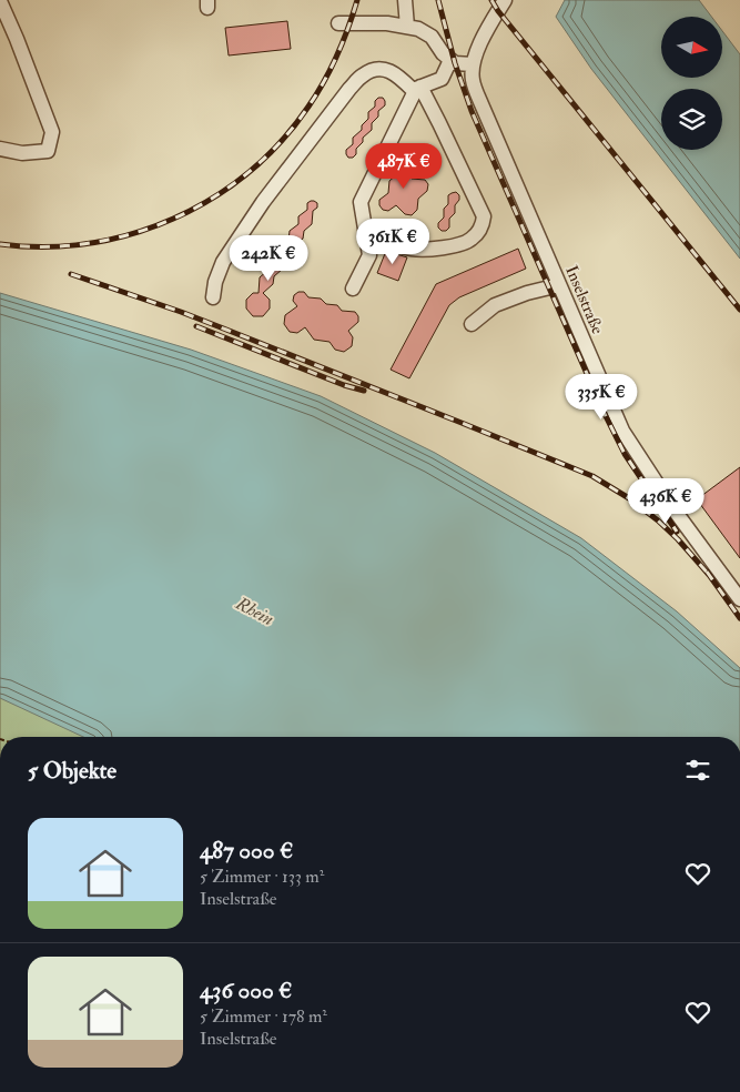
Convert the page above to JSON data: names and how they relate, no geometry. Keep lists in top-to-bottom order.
{
  "streets": {
    "street": ["Inselstraße"]
  },
  "water": ["Rhein"],
  "north": "right",
  "page": {
    "price": [
      "487K €",
      "361K €",
      "242K €",
      "335K €",
      "436K €"
    ],
    "heading": "5 Objekte",
    "list": [
      {
        "name": "487 000 €",
        "note": "5 Zimmer · 133 m² · Inselstraße"
      },
      {
        "name": "436 000 €",
        "note": "5 Zimmer · 178 m² · Inselstraße"
      }
    ]
  }
}
